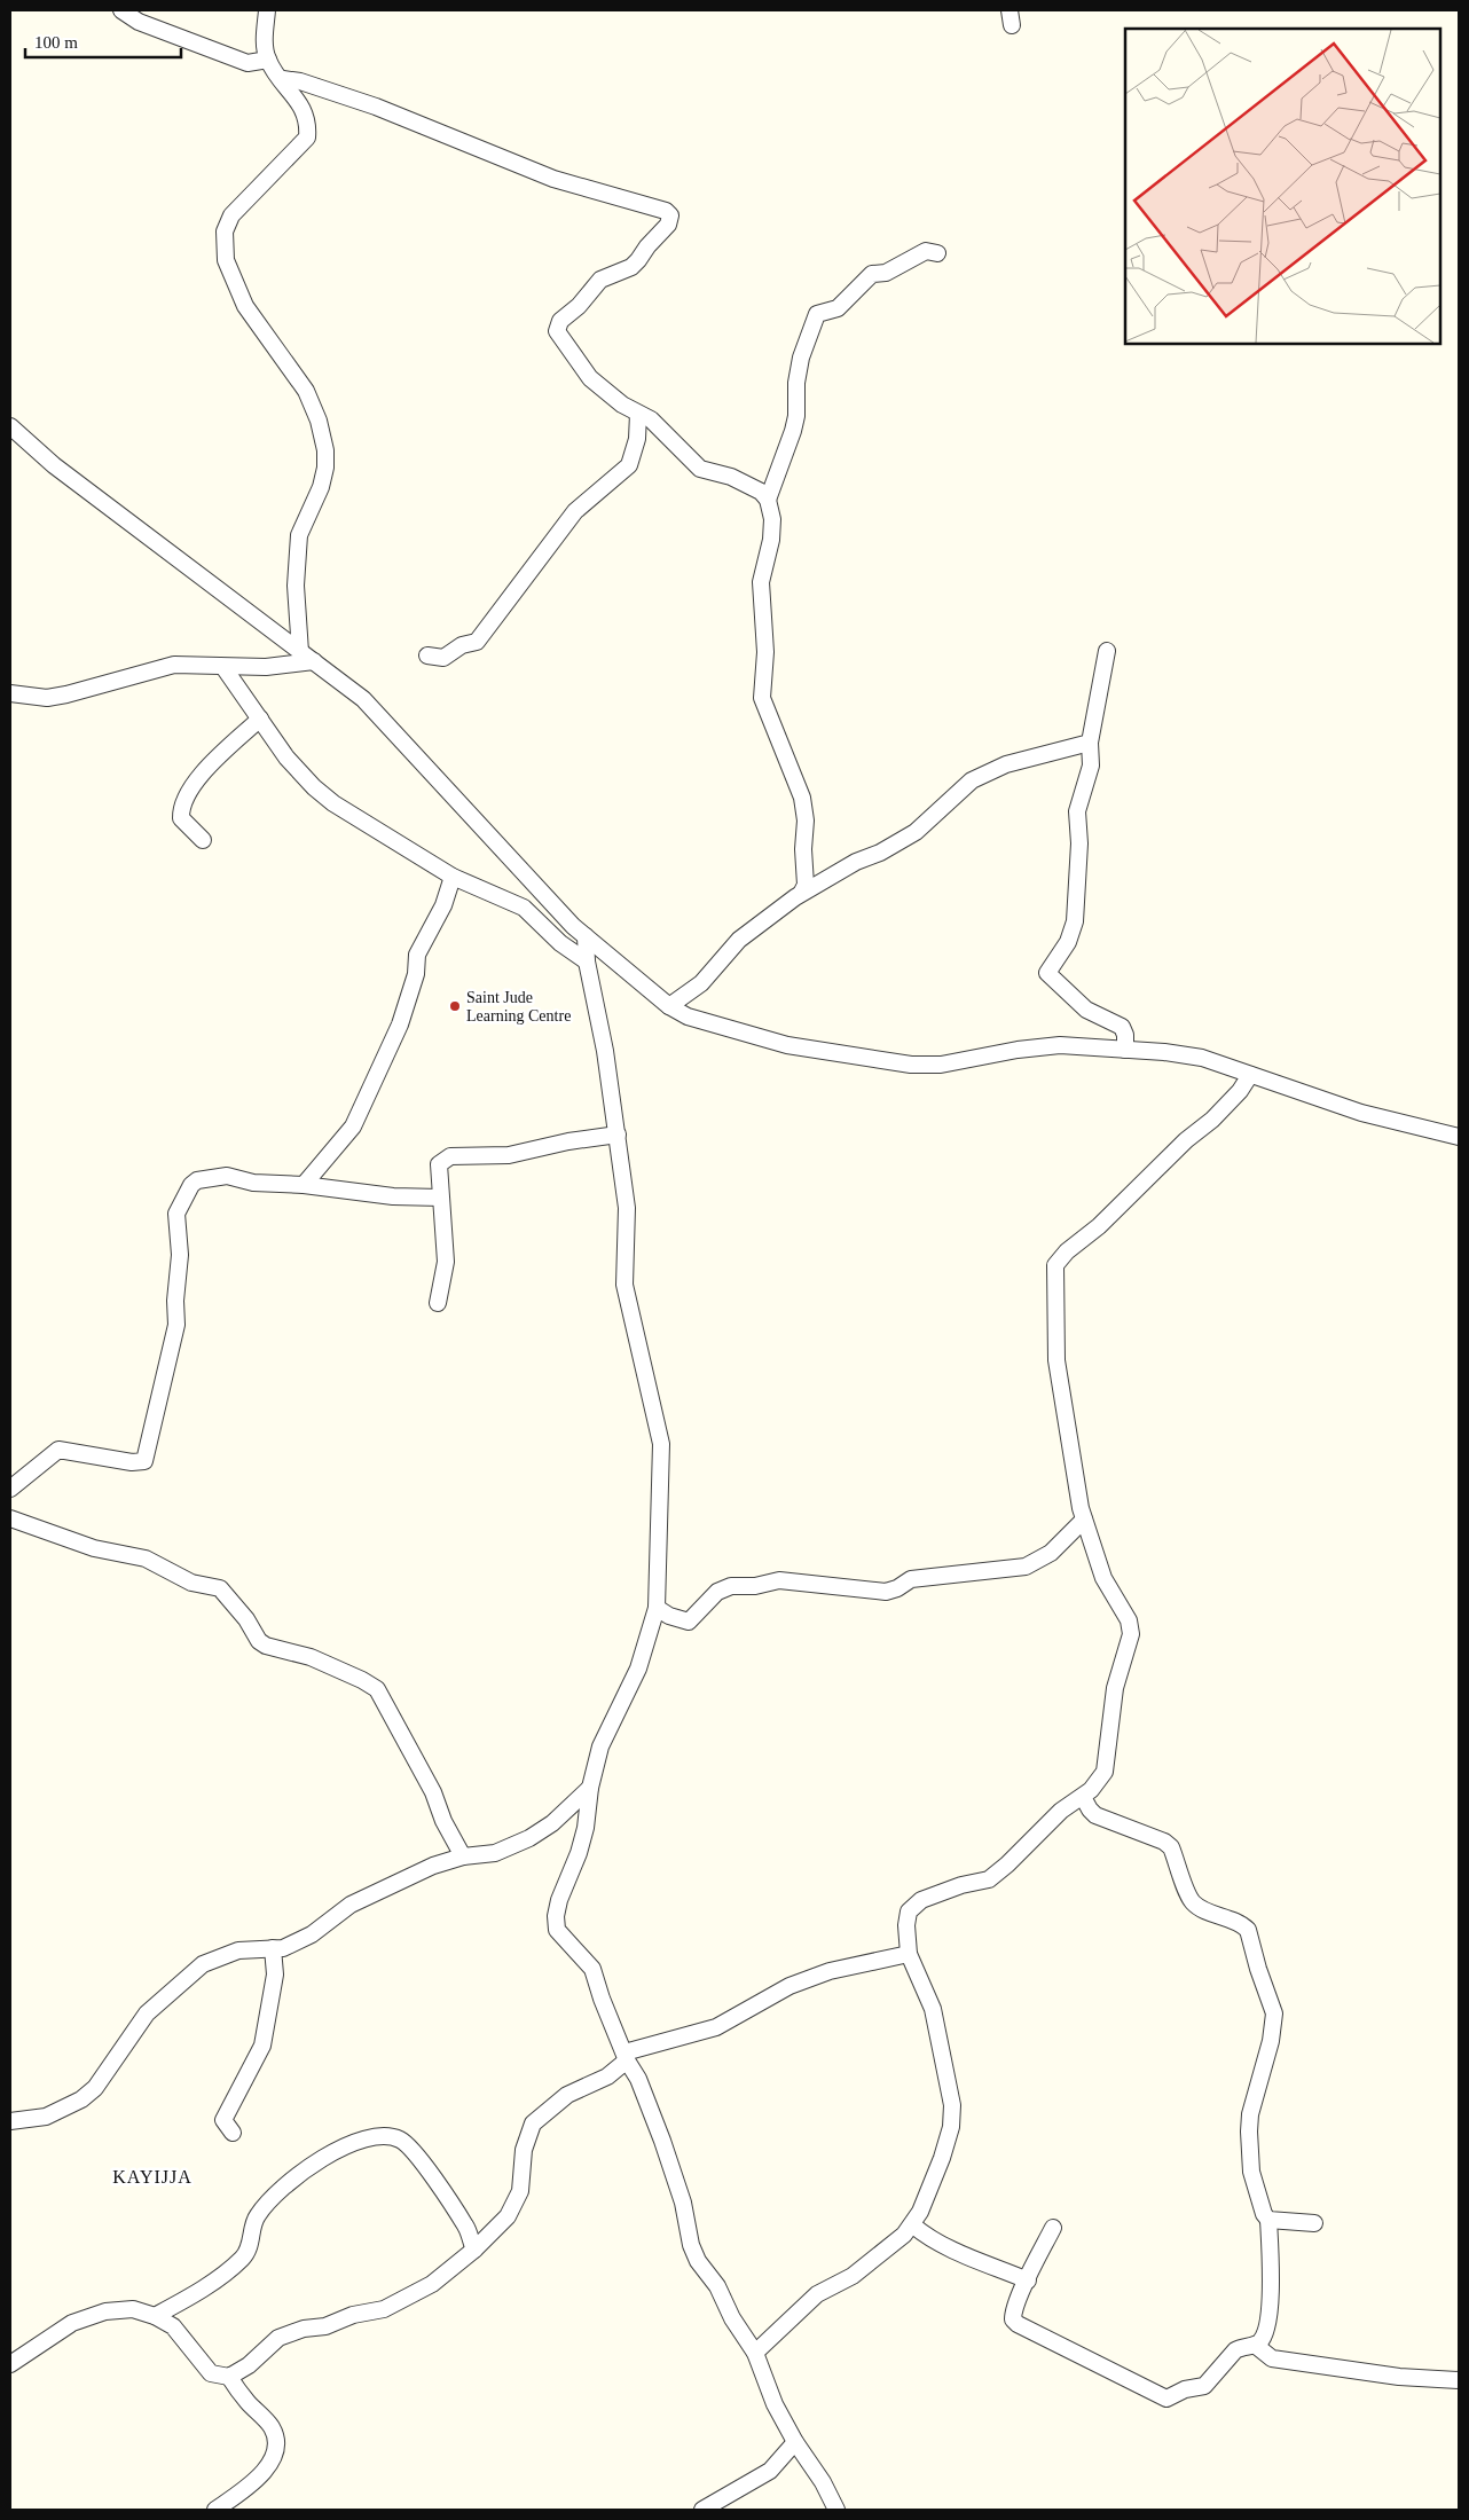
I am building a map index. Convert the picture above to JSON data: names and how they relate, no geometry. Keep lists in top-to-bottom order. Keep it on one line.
{"districts":["KAYIJJA"],"places":["Saint Jude Learning Centre"],"scale_bar":"100 m"}
